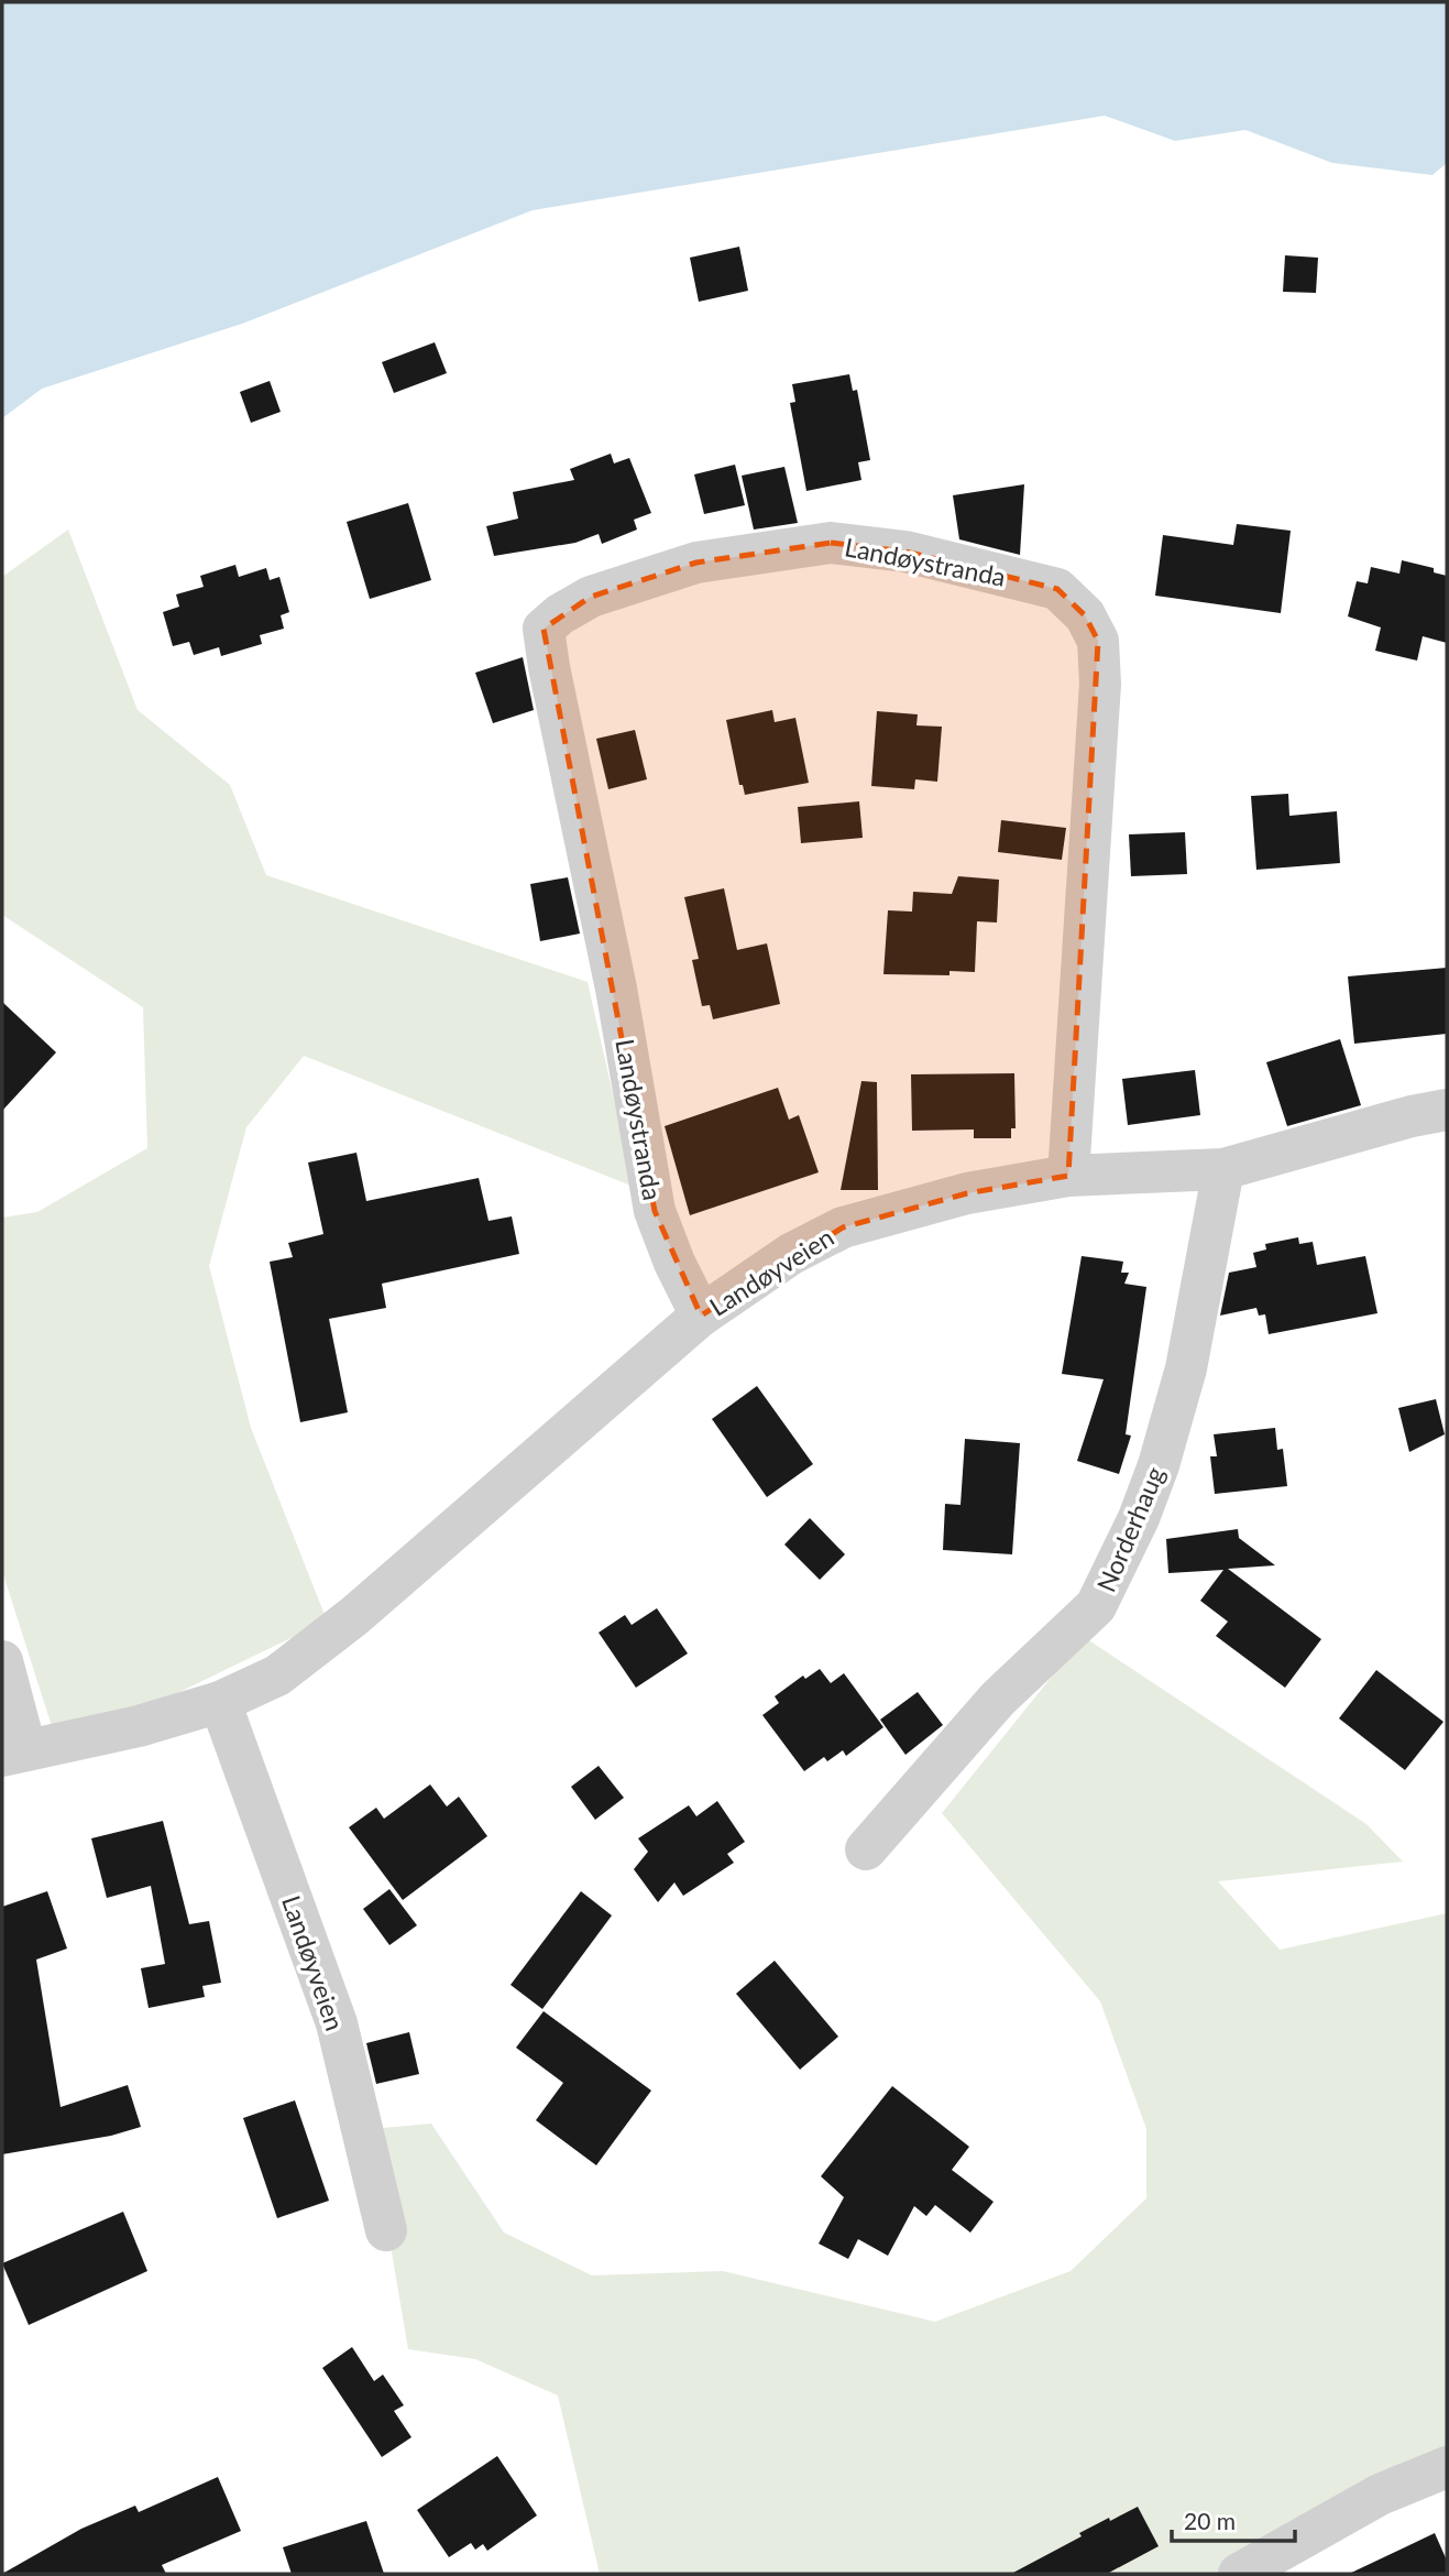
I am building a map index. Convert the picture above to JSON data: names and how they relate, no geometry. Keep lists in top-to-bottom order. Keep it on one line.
{"streets":{"street":["Landøystranda","Landøyveien","Norderhaug"]},"crossings":[["Landøystranda","Landøyveien"],["Landøyveien","Norderhaug"]],"scale_bar":"20 m"}
